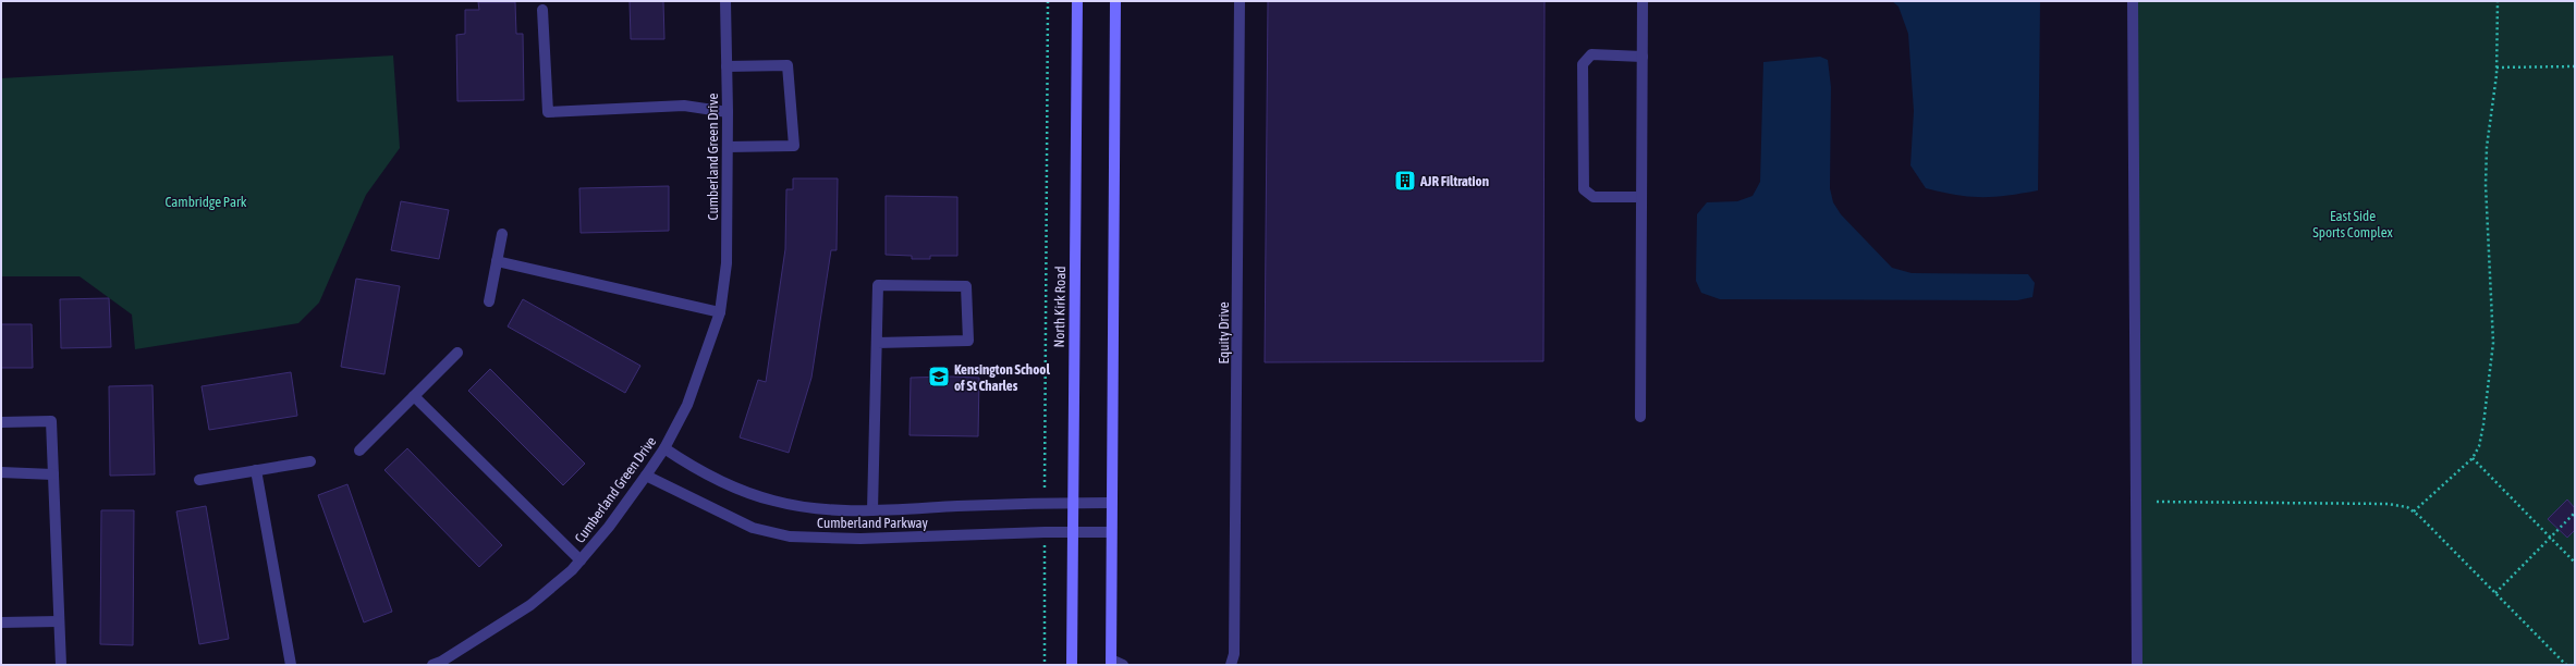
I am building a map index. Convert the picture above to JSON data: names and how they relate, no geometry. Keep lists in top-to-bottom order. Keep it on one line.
{"streets":{"main road":["North Kirk Road"],"street":["Cumberland Green Drive","Equity Drive","Cumberland Parkway"]},"crossings":[["Cumberland Green Drive","Cumberland Parkway"],["North Kirk Road","Cumberland Parkway"]],"parks":["Cambridge Park","East Side Sports Complex"],"places":{"building":["AJR Filtration"],"school or university":["Kensington School of St Charles"]}}
